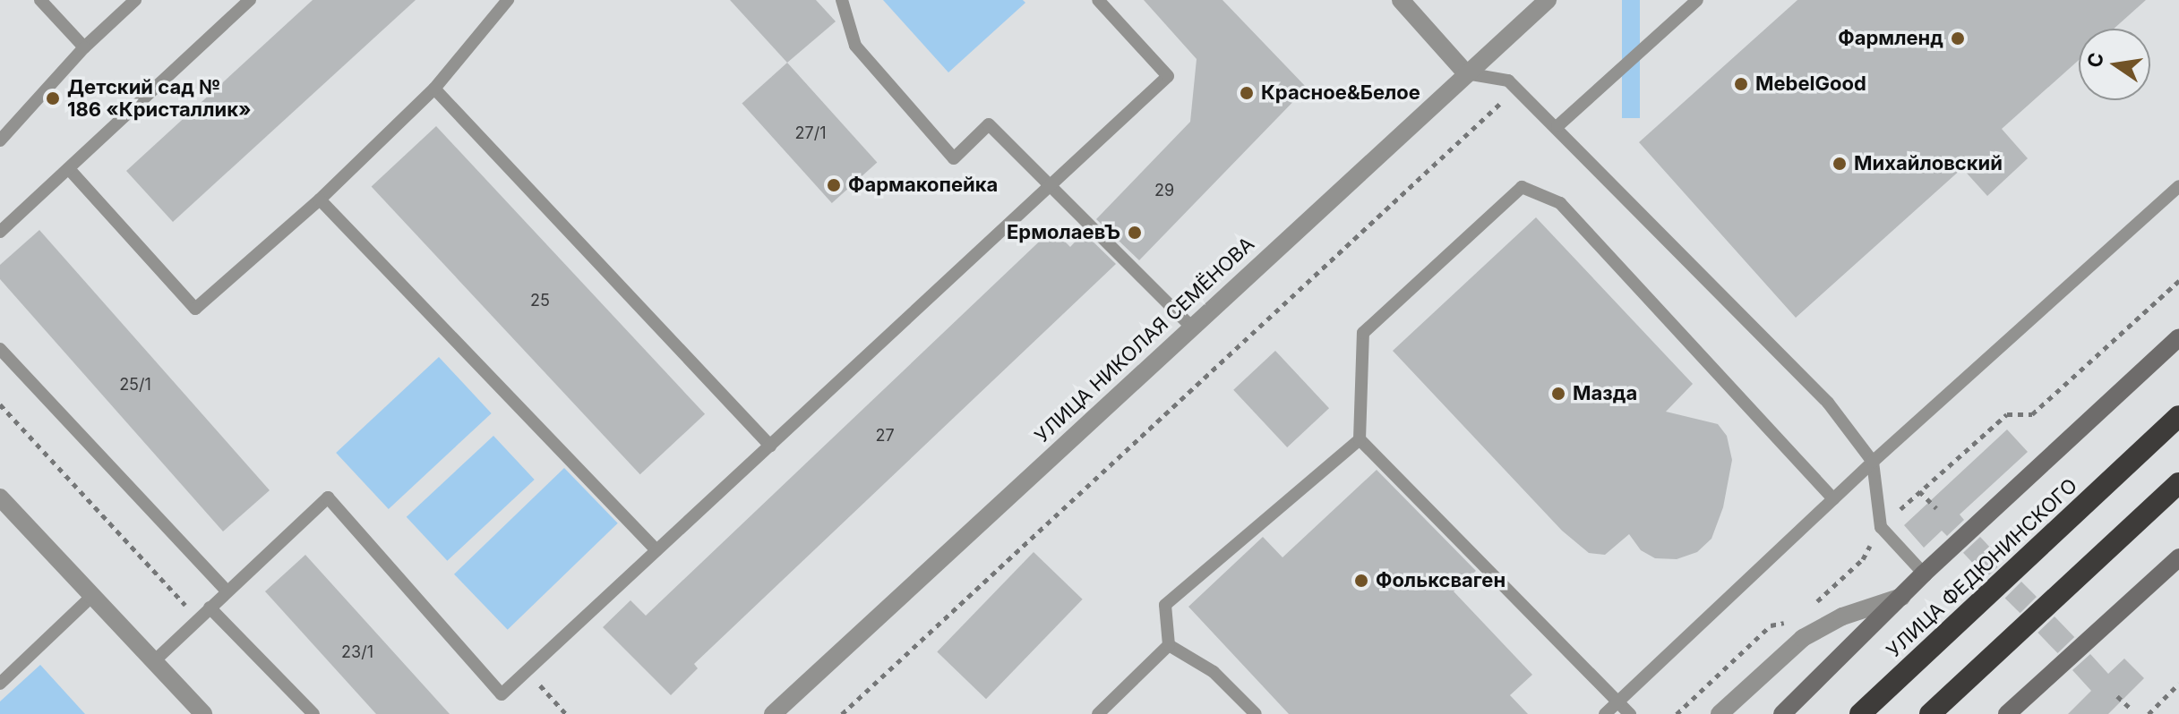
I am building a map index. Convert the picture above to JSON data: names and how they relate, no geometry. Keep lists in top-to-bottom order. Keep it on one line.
{"streets":{"highway":["УЛИЦА ФЕДЮНИНСКОГО"],"street":["УЛИЦА НИКОЛАЯ СЕМЁНОВА"]},"places":["Фармленд","MebelGood","Красное&Белое","Детский сад № 186 «Кристаллик»","Михайловский","Фармакопейка","ЕрмолаевЪ","Мазда","Фольксваген"],"house_numbers":["27/1","29","25","25/1","27","23/1"],"north":"left"}
